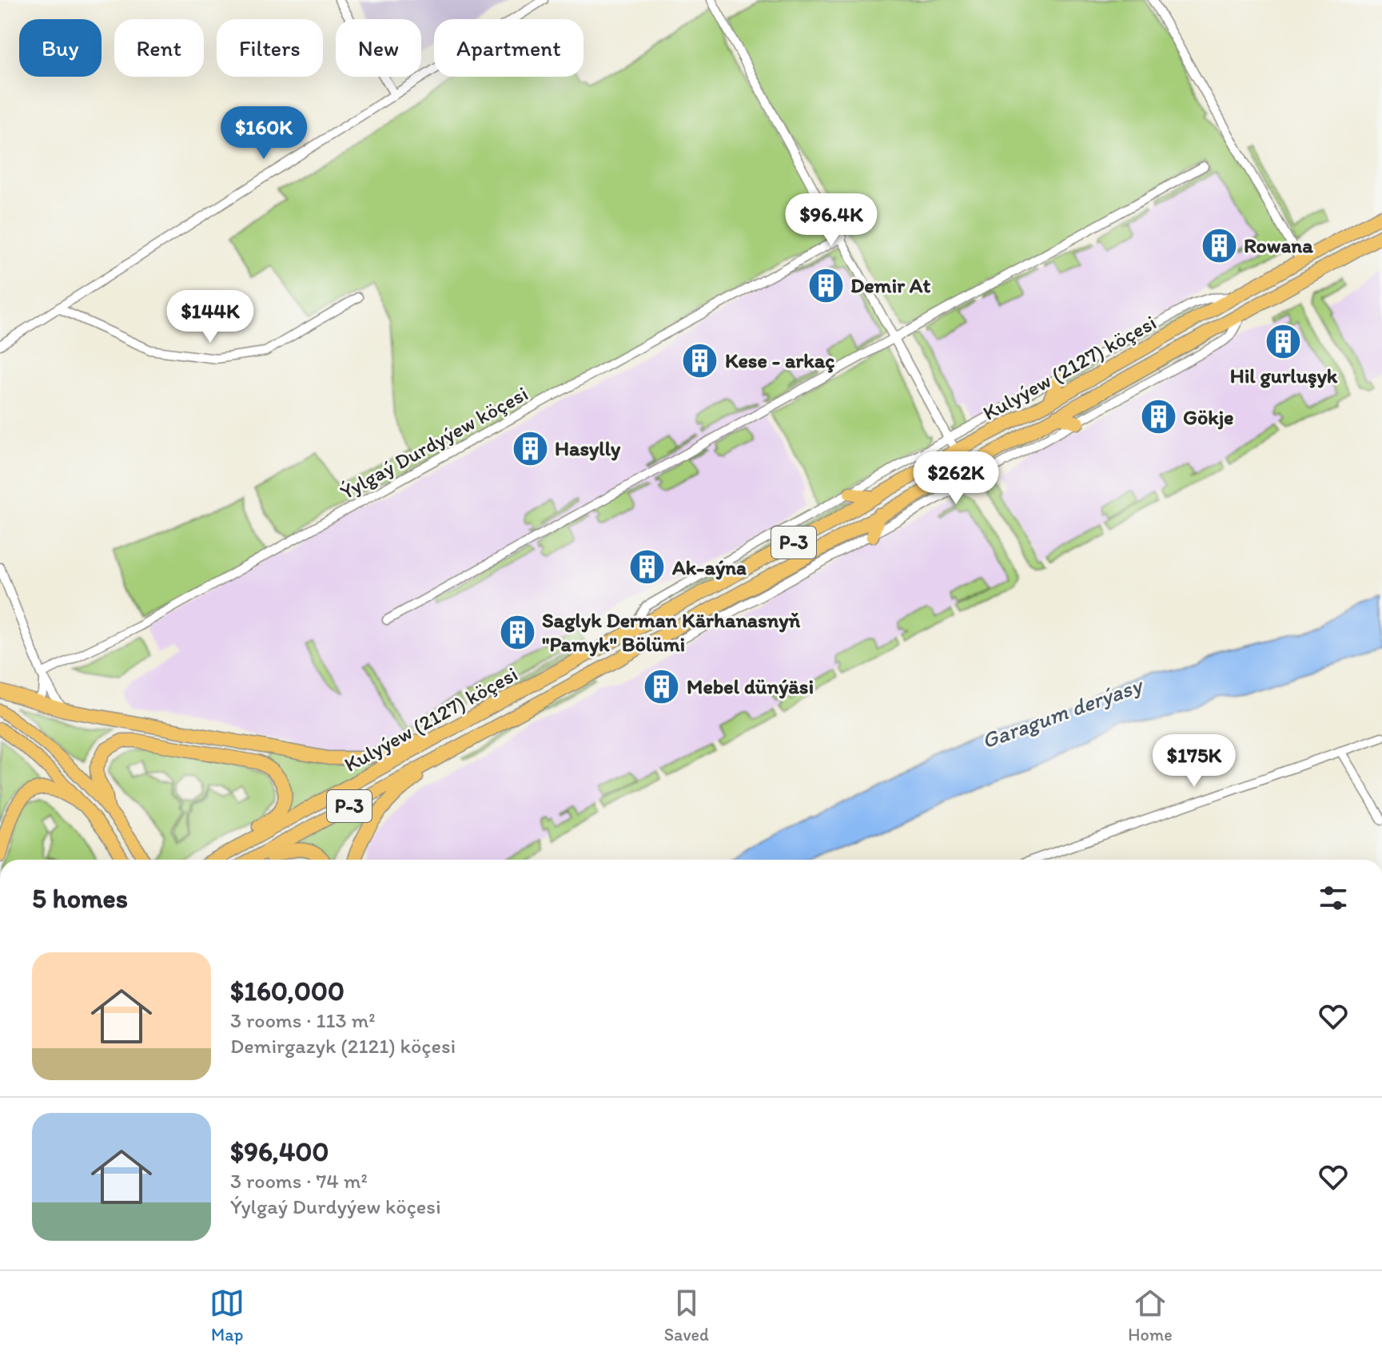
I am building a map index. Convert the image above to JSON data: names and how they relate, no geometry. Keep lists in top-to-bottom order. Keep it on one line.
{"streets":{"highway":["Kulyýew (2127) köçesi","P-3"],"street":["Ýylgaý Durdyýew köçesi"]},"water":["Garagum derýasy"],"places":{"building":["Rowana","Demir At","Hil gurluşyk","Kese - arkaç","Gökje","Hasylly","Ak-aýna","Saglyk Derman Kärhanasnyň \"Pamyk\" Bölümi","Mebel dünýäsi"]},"page":{"chip":["Buy","Rent","Filters","New","Apartment"],"price":["$160K","$96.4K","$144K","$262K","$175K"],"heading":"5 homes","list":[{"name":"$160,000","note":"3 rooms · 113 m² · Demirgazyk (2121) köçesi"},{"name":"$96,400","note":"3 rooms · 74 m² · Ýylgaý Durdyýew köçesi"}],"tabs":["Map","Saved","Home"]}}
